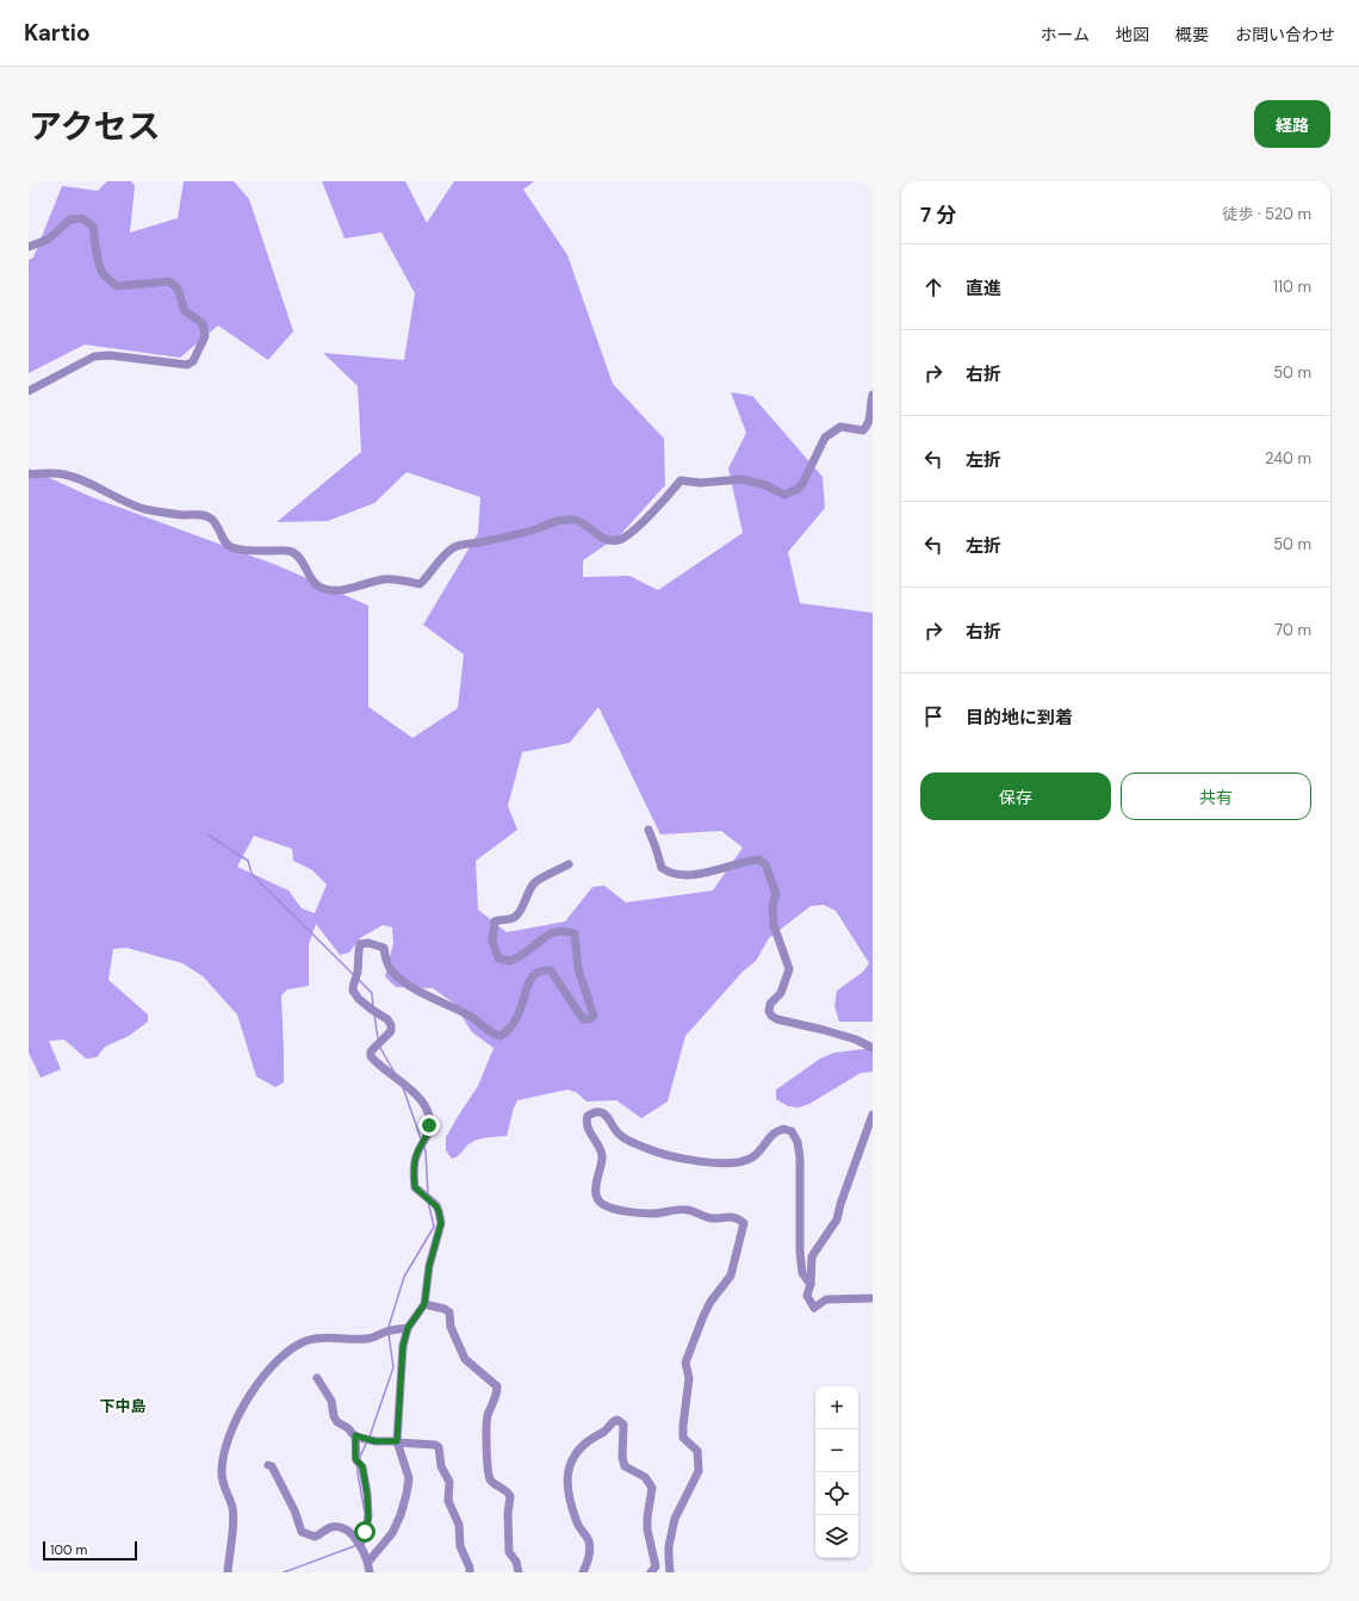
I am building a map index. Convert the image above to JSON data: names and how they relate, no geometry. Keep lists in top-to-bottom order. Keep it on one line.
{"districts":["下中島"],"scale_bar":"100 m","page":{"header":"Kartio","nav":["ホーム","地図","概要","お問い合わせ"],"title":"アクセス","buttons":["経路",["保存","共有"]],"heading":["7 分","徒歩 · 520 m"],"list":[["直進","110 m"],["右折","50 m"],["左折","240 m"],["左折","50 m"],["右折","70 m"],"目的地に到着"],"map_buttons":["+","−"],"scale":"100 m"}}
